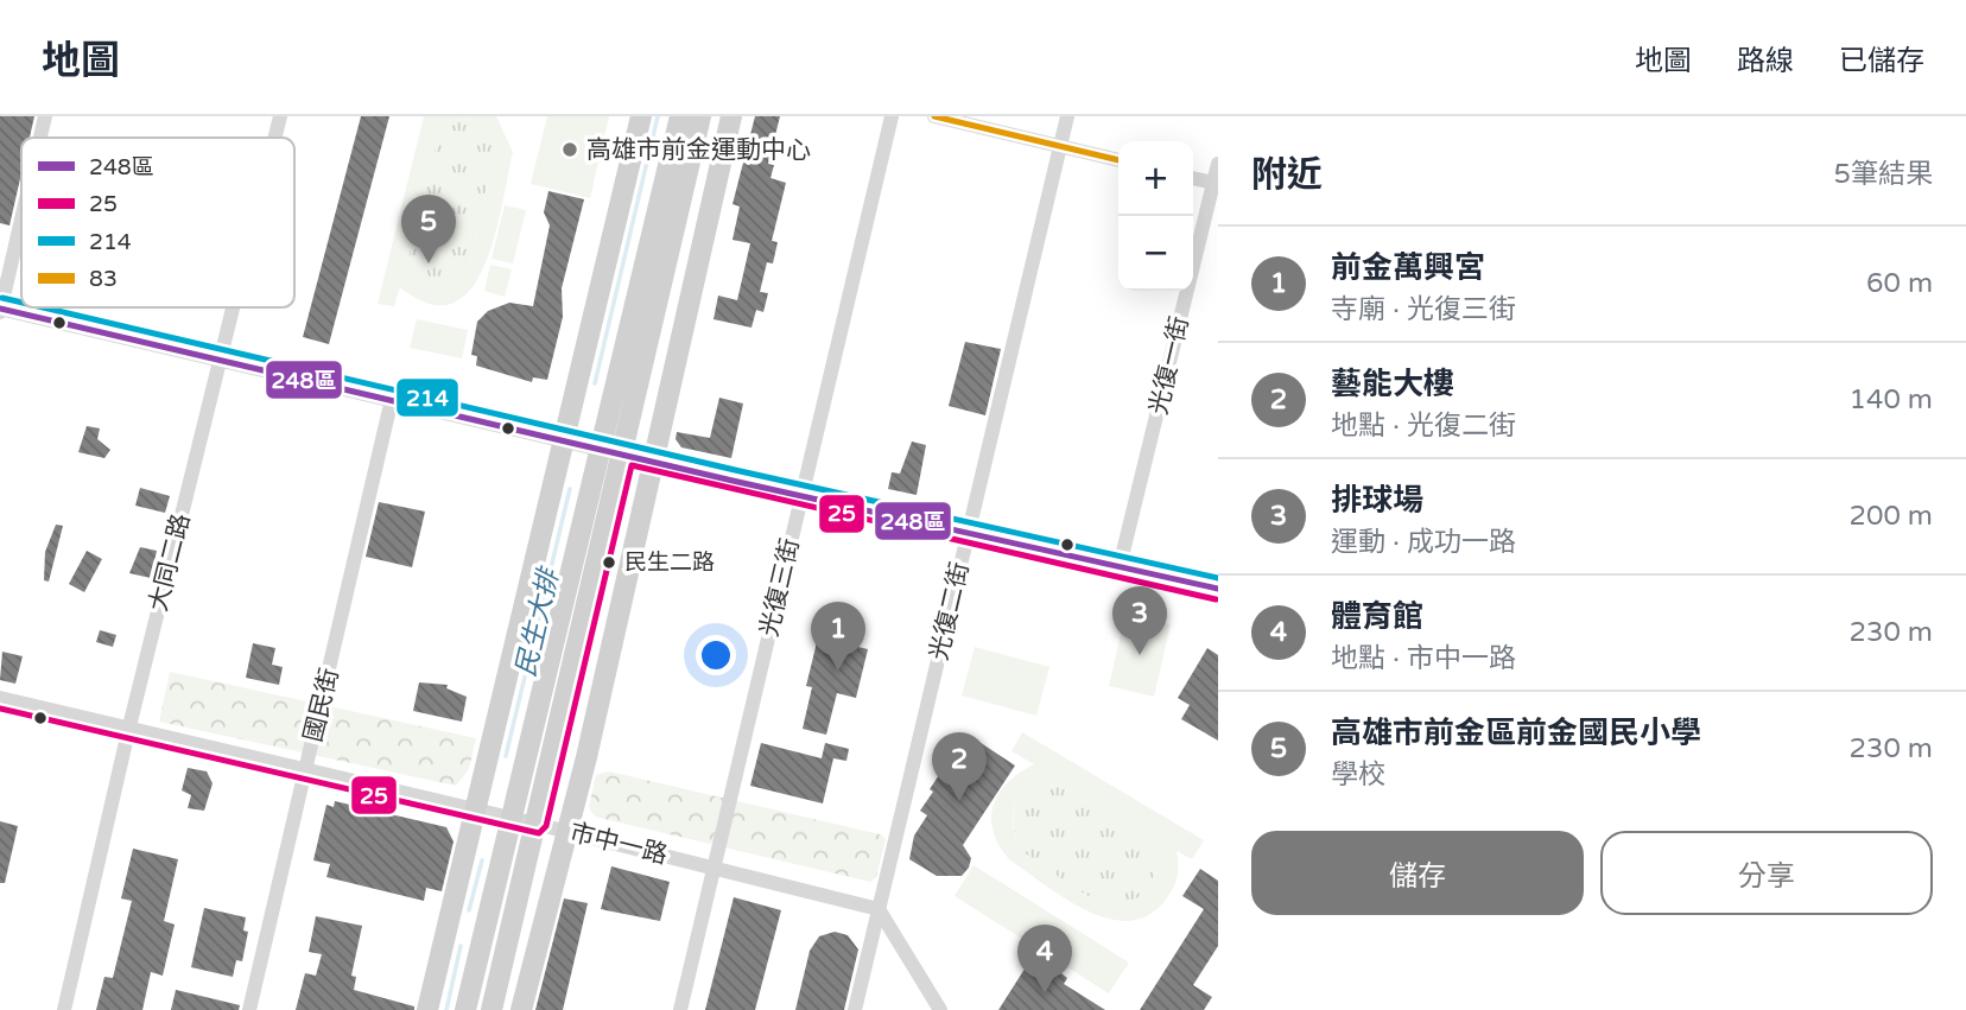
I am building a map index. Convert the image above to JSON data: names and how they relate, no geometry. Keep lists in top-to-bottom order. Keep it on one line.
{"streets":{"street":["光復一街","大同二路","光復三街","光復二街","國民街","市中一路"]},"crossings":[["大同二路","市中一路"],["光復三街","市中一路"],["光復二街","市中一路"],["國民街","市中一路"]],"water":["民生大排"],"places":["高雄市前金運動中心","民生二路"],"lines":["transit line 83","transit line 214","transit line 248區","transit line 25"],"legend":["248區","25","214","83"],"page":{"header":"地圖","nav":["地圖","路線","已儲存"],"heading":["附近","5筆結果"],"map_buttons":["+","−"],"pins":["5","3","1","2","4"],"list":[{"mark":"1","name":"前金萬興宮","note":"寺廟 · 光復三街","value":"60 m"},{"mark":"2","name":"藝能大樓","note":"地點 · 光復二街","value":"140 m"},{"mark":"3","name":"排球場","note":"運動 · 成功一路","value":"200 m"},{"mark":"4","name":"體育館","note":"地點 · 市中一路","value":"230 m"},{"mark":"5","name":"高雄市前金區前金國民小學","note":"學校","value":"230 m"}],"buttons":["儲存","分享"]}}
